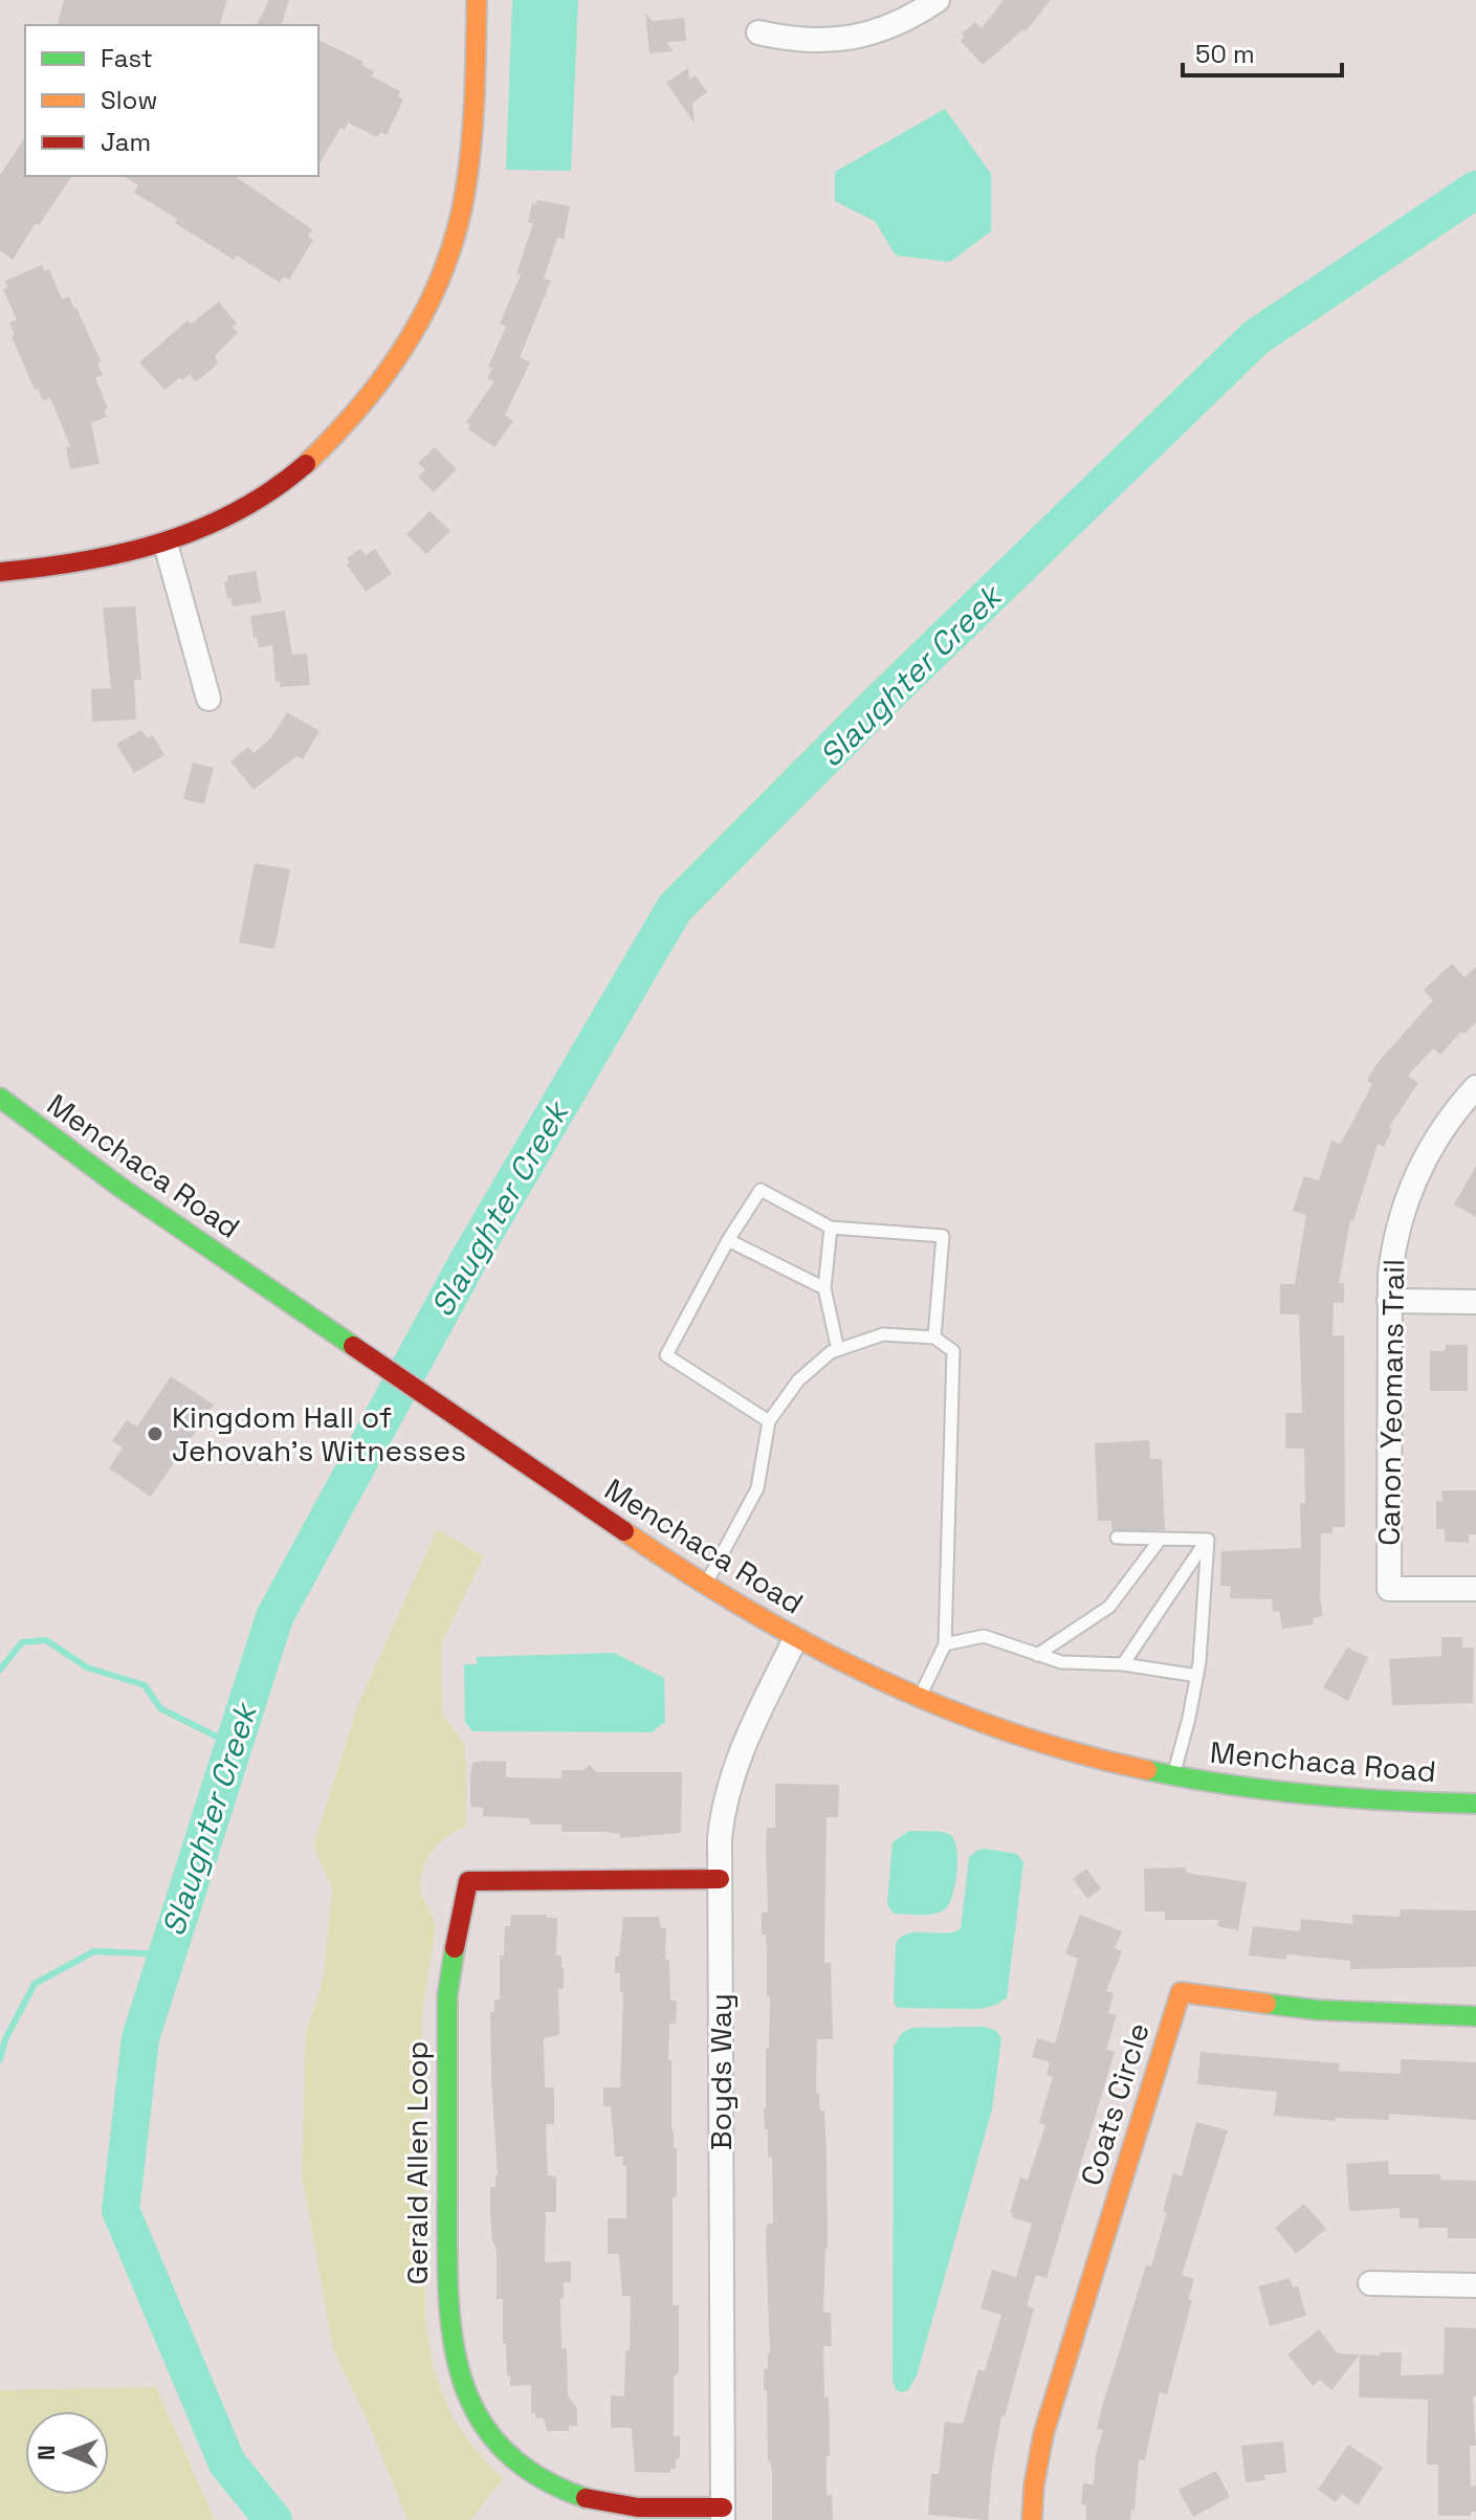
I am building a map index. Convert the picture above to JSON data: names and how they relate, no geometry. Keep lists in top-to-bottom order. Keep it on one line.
{"streets":{"street":["Menchaca Road","Canon Yeomans Trail","Boyds Way","Coats Circle","Gerald Allen Loop"]},"crossings":[["Menchaca Road","Boyds Way"],["Boyds Way","Gerald Allen Loop"]],"water":["Slaughter Creek"],"places":["Kingdom Hall of Jehovah's Witnesses"],"legend":["Fast","Slow","Jam"],"scale_bar":"50 m","north":"left"}
